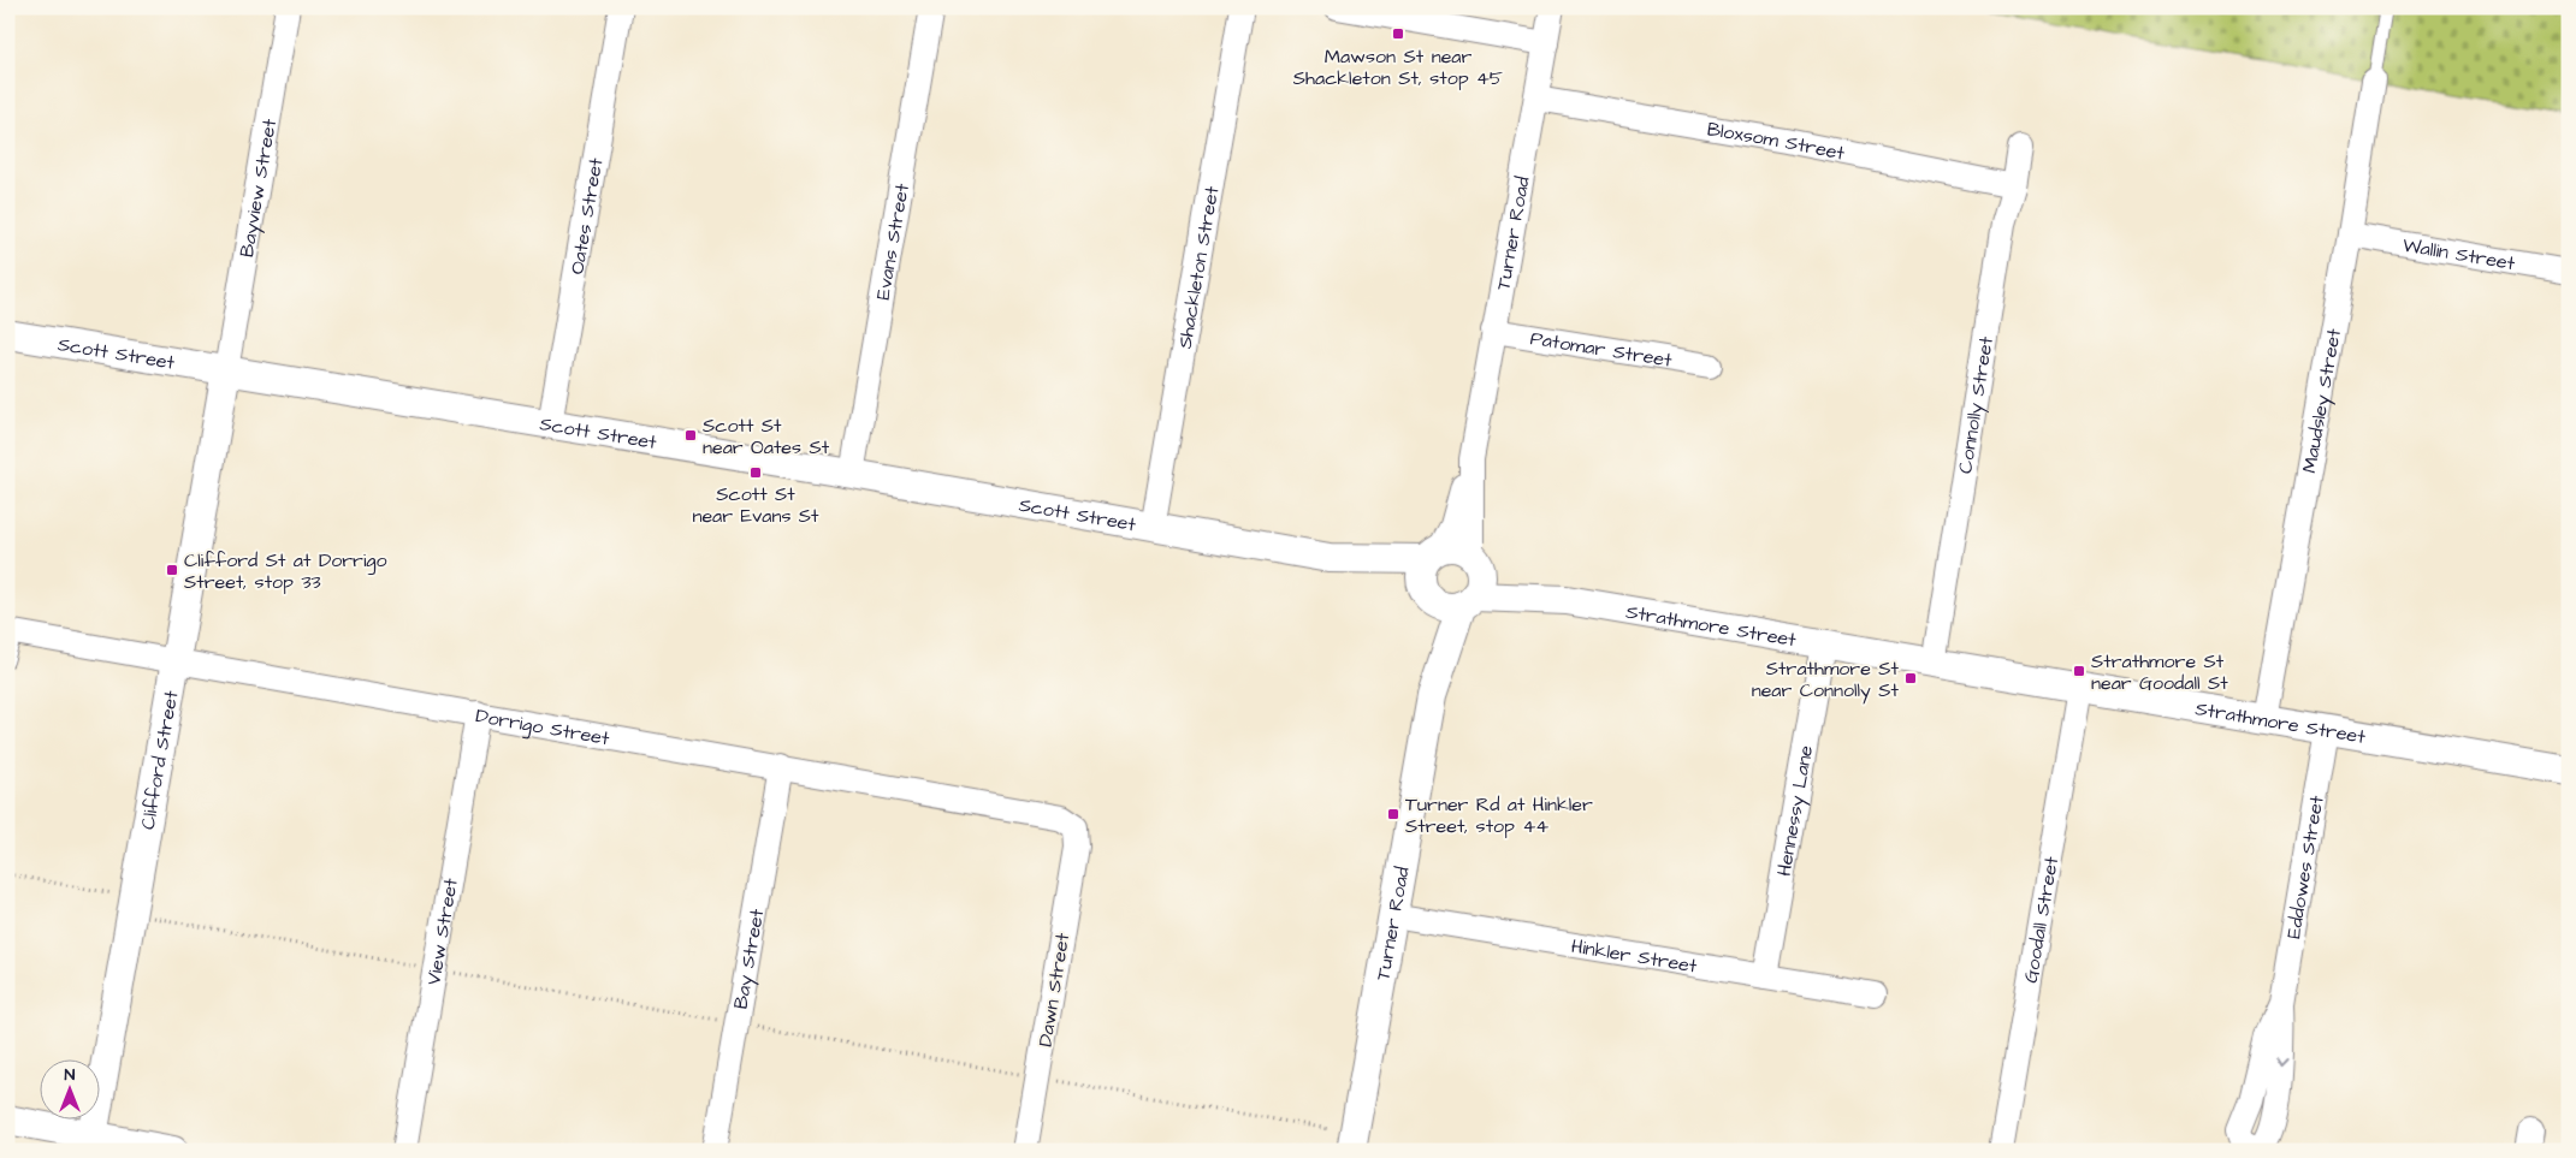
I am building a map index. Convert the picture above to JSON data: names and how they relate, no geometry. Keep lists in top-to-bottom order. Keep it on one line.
{"streets":{"street":["Bloxsom Street","Bayview Street","Oates Street","Turner Road","Evans Street","Wallin Street","Shackleton Street","Patomar Street","Scott Street","Maudsley Street","Connolly Street","Strathmore Street","Dorrigo Street","Clifford Street","Hennessy Lane","Eddowes Street","Goodall Street","View Street","Hinkler Street","Bay Street","Dawn Street"]},"crossings":[["Bloxsom Street","Turner Road"],["Bloxsom Street","Connolly Street"],["Bayview Street","Scott Street"],["Bayview Street","Clifford Street"],["Oates Street","Scott Street"],["Turner Road","Patomar Street"],["Turner Road","Scott Street"],["Turner Road","Strathmore Street"],["Turner Road","Hinkler Street"],["Evans Street","Scott Street"],["Wallin Street","Maudsley Street"],["Shackleton Street","Scott Street"],["Scott Street","Strathmore Street"],["Scott Street","Clifford Street"],["Maudsley Street","Strathmore Street"],["Connolly Street","Strathmore Street"],["Strathmore Street","Hennessy Lane"],["Strathmore Street","Eddowes Street"],["Strathmore Street","Goodall Street"],["Dorrigo Street","Clifford Street"],["Dorrigo Street","View Street"],["Dorrigo Street","Bay Street"],["Dorrigo Street","Dawn Street"],["Hennessy Lane","Hinkler Street"]],"places":{"transit":["Mawson St near Shackleton St, stop 45","Scott St near Oates St","Scott St near Evans St","Clifford St at Dorrigo Street, stop 33","Strathmore St near Goodall St","Strathmore St near Connolly St","Turner Rd at Hinkler Street, stop 44"]},"north":"top"}
